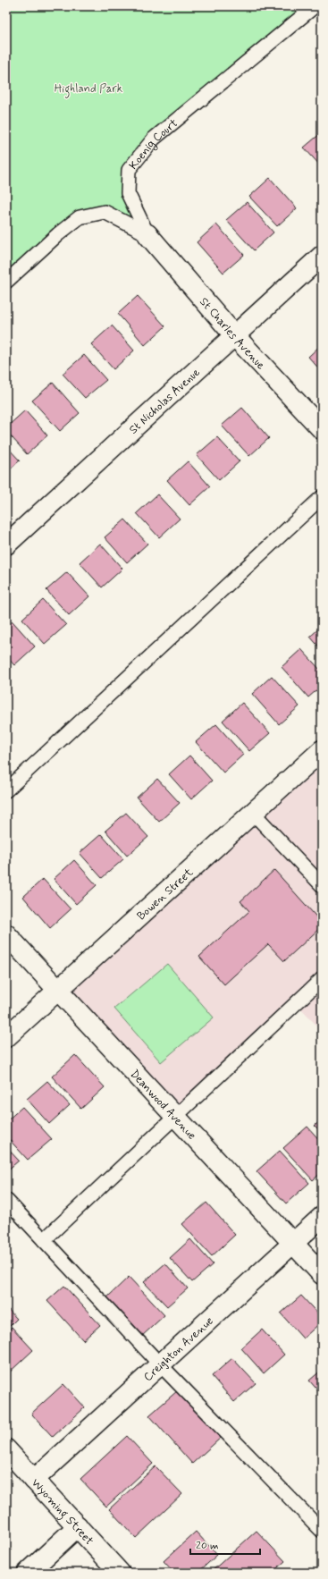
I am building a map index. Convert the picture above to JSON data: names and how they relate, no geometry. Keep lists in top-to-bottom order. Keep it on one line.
{"streets":{"street":["St Charles Avenue","St Nicholas Avenue","Bowen Street","Deanwood Avenue","Creighton Avenue","Wyoming Street"],"lane":["Koenig Court"]},"crossings":[["Koenig Court","St Charles Avenue"],["St Charles Avenue","St Nicholas Avenue"],["Bowen Street","Deanwood Avenue"],["Deanwood Avenue","Creighton Avenue"],["Creighton Avenue","Wyoming Street"]],"parks":["Highland Park"],"scale_bar":"20 m"}
